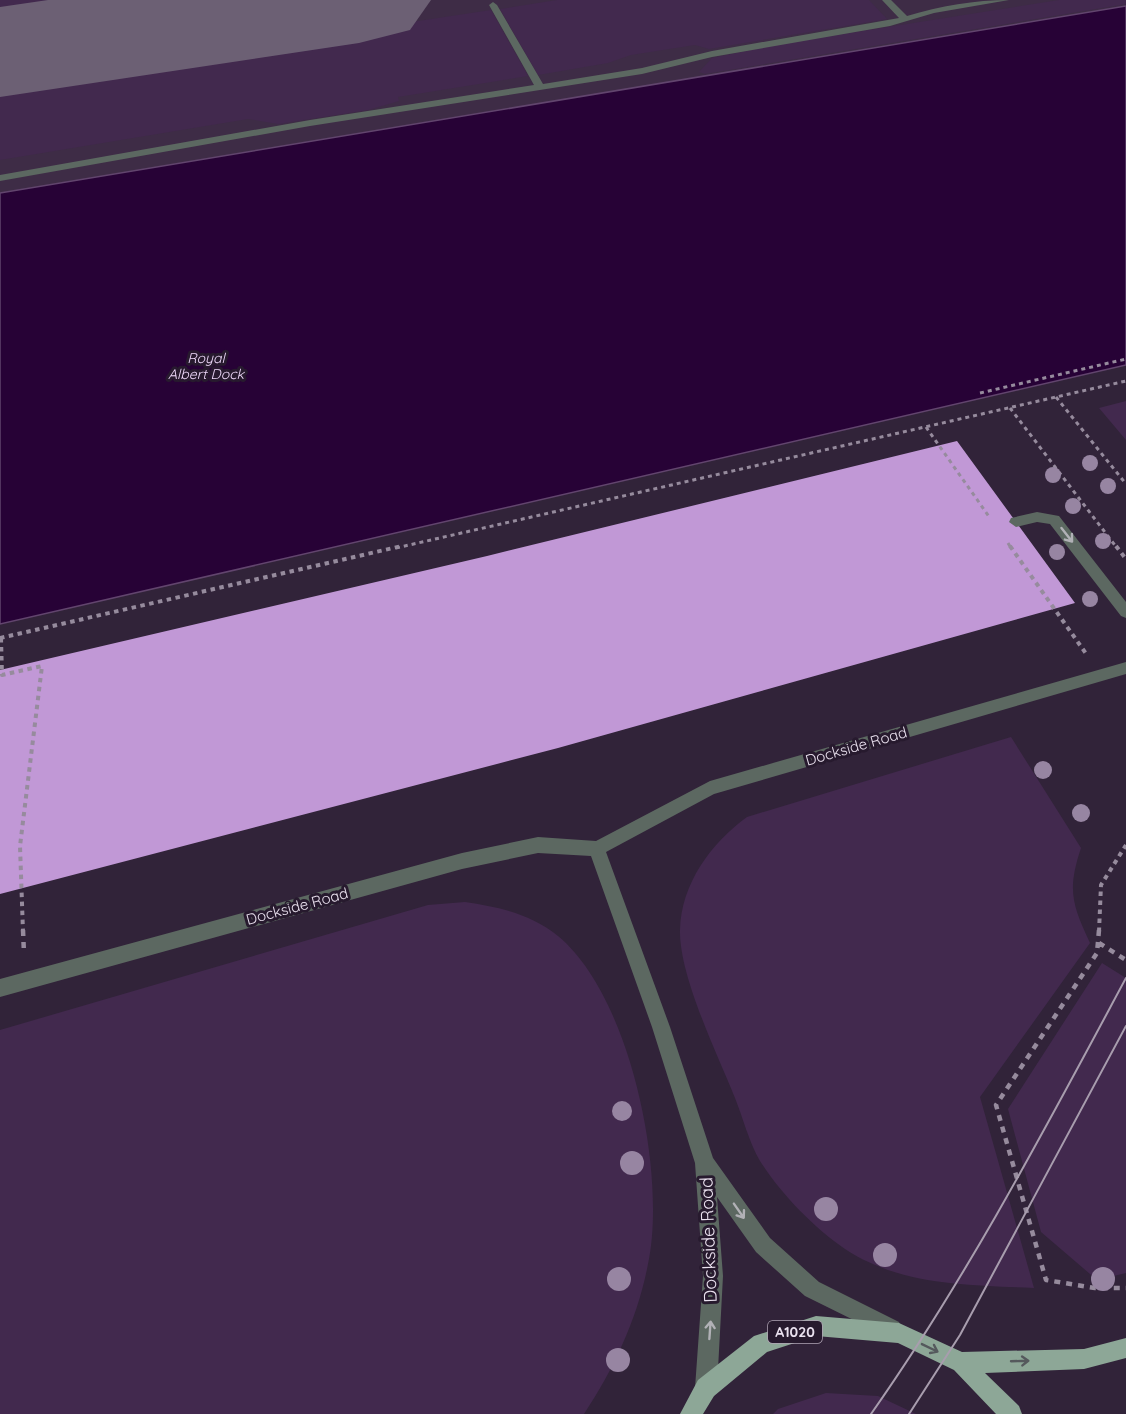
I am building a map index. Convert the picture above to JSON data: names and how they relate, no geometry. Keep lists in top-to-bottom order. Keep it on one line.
{"streets":{"main road":["A1020"],"street":["Dockside Road"]},"crossings":[["Dockside Road","A1020"]],"water":["Royal Albert Dock"]}
